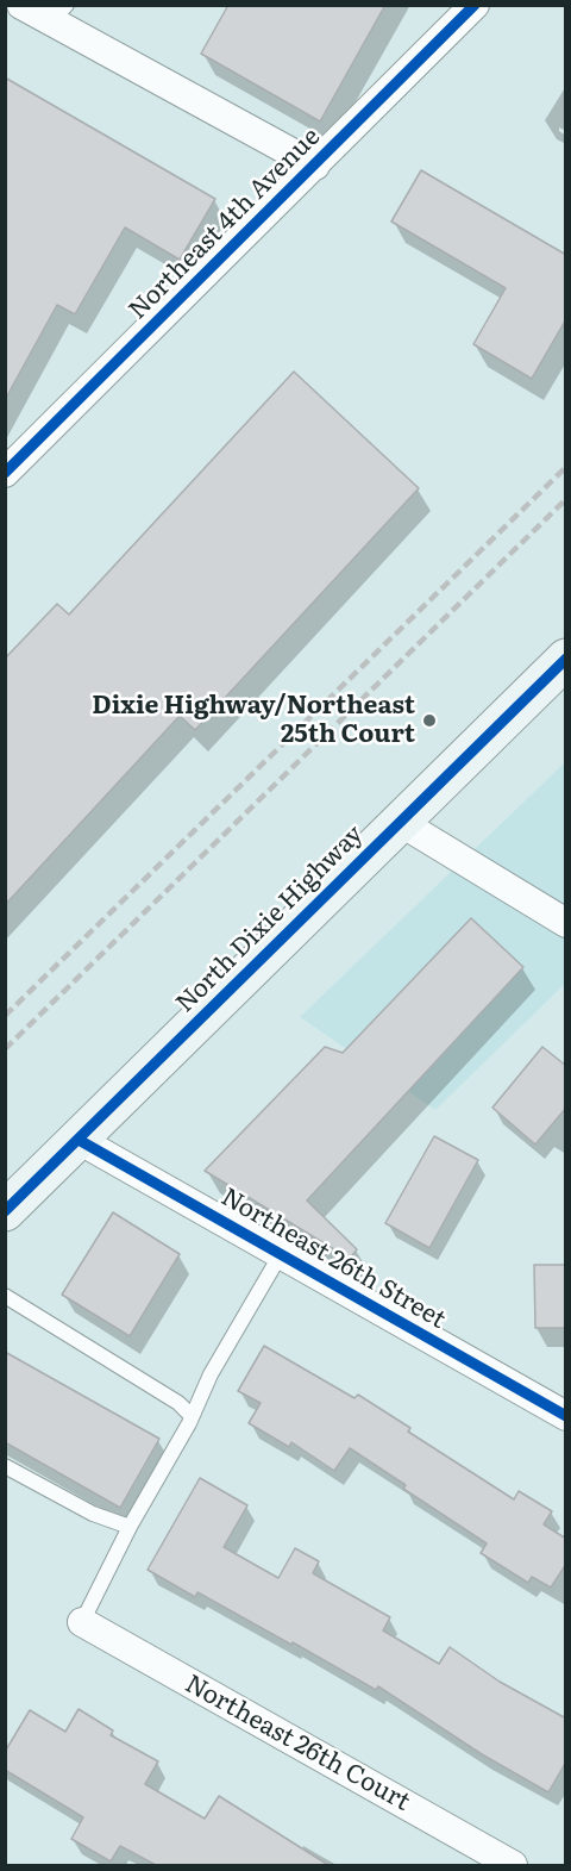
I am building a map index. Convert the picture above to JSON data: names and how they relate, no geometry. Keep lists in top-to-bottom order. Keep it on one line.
{"streets":{"main road":["North Dixie Highway"],"street":["Northeast 4th Avenue","Northeast 26th Street","Northeast 26th Court"]},"crossings":[["North Dixie Highway","Northeast 26th Street"]],"places":["Dixie Highway/Northeast 25th Court"]}
